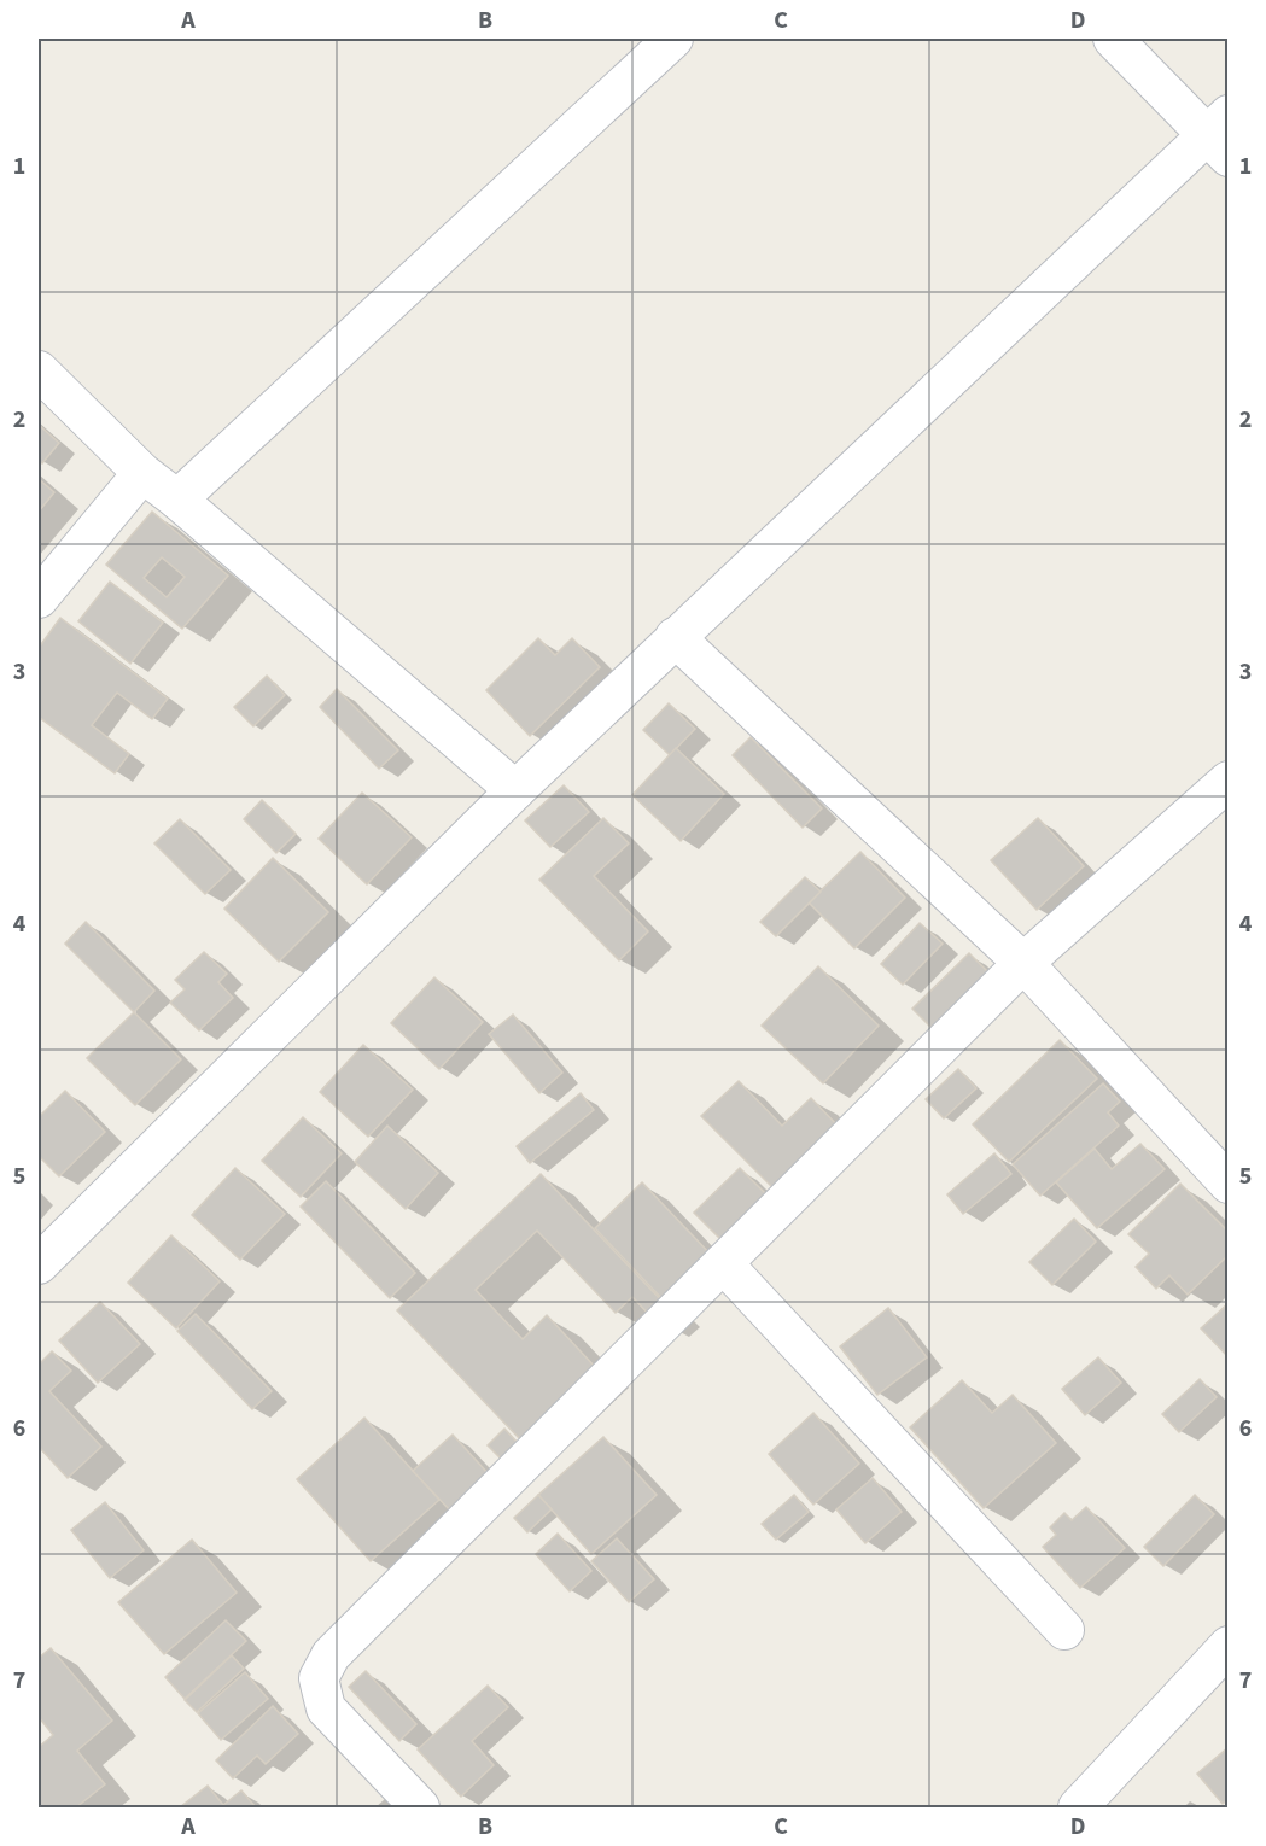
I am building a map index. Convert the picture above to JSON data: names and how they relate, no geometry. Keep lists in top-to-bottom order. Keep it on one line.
{"grid":{"columns":["A","B","C","D"],"rows":["1","2","3","4","5","6","7"]}}
